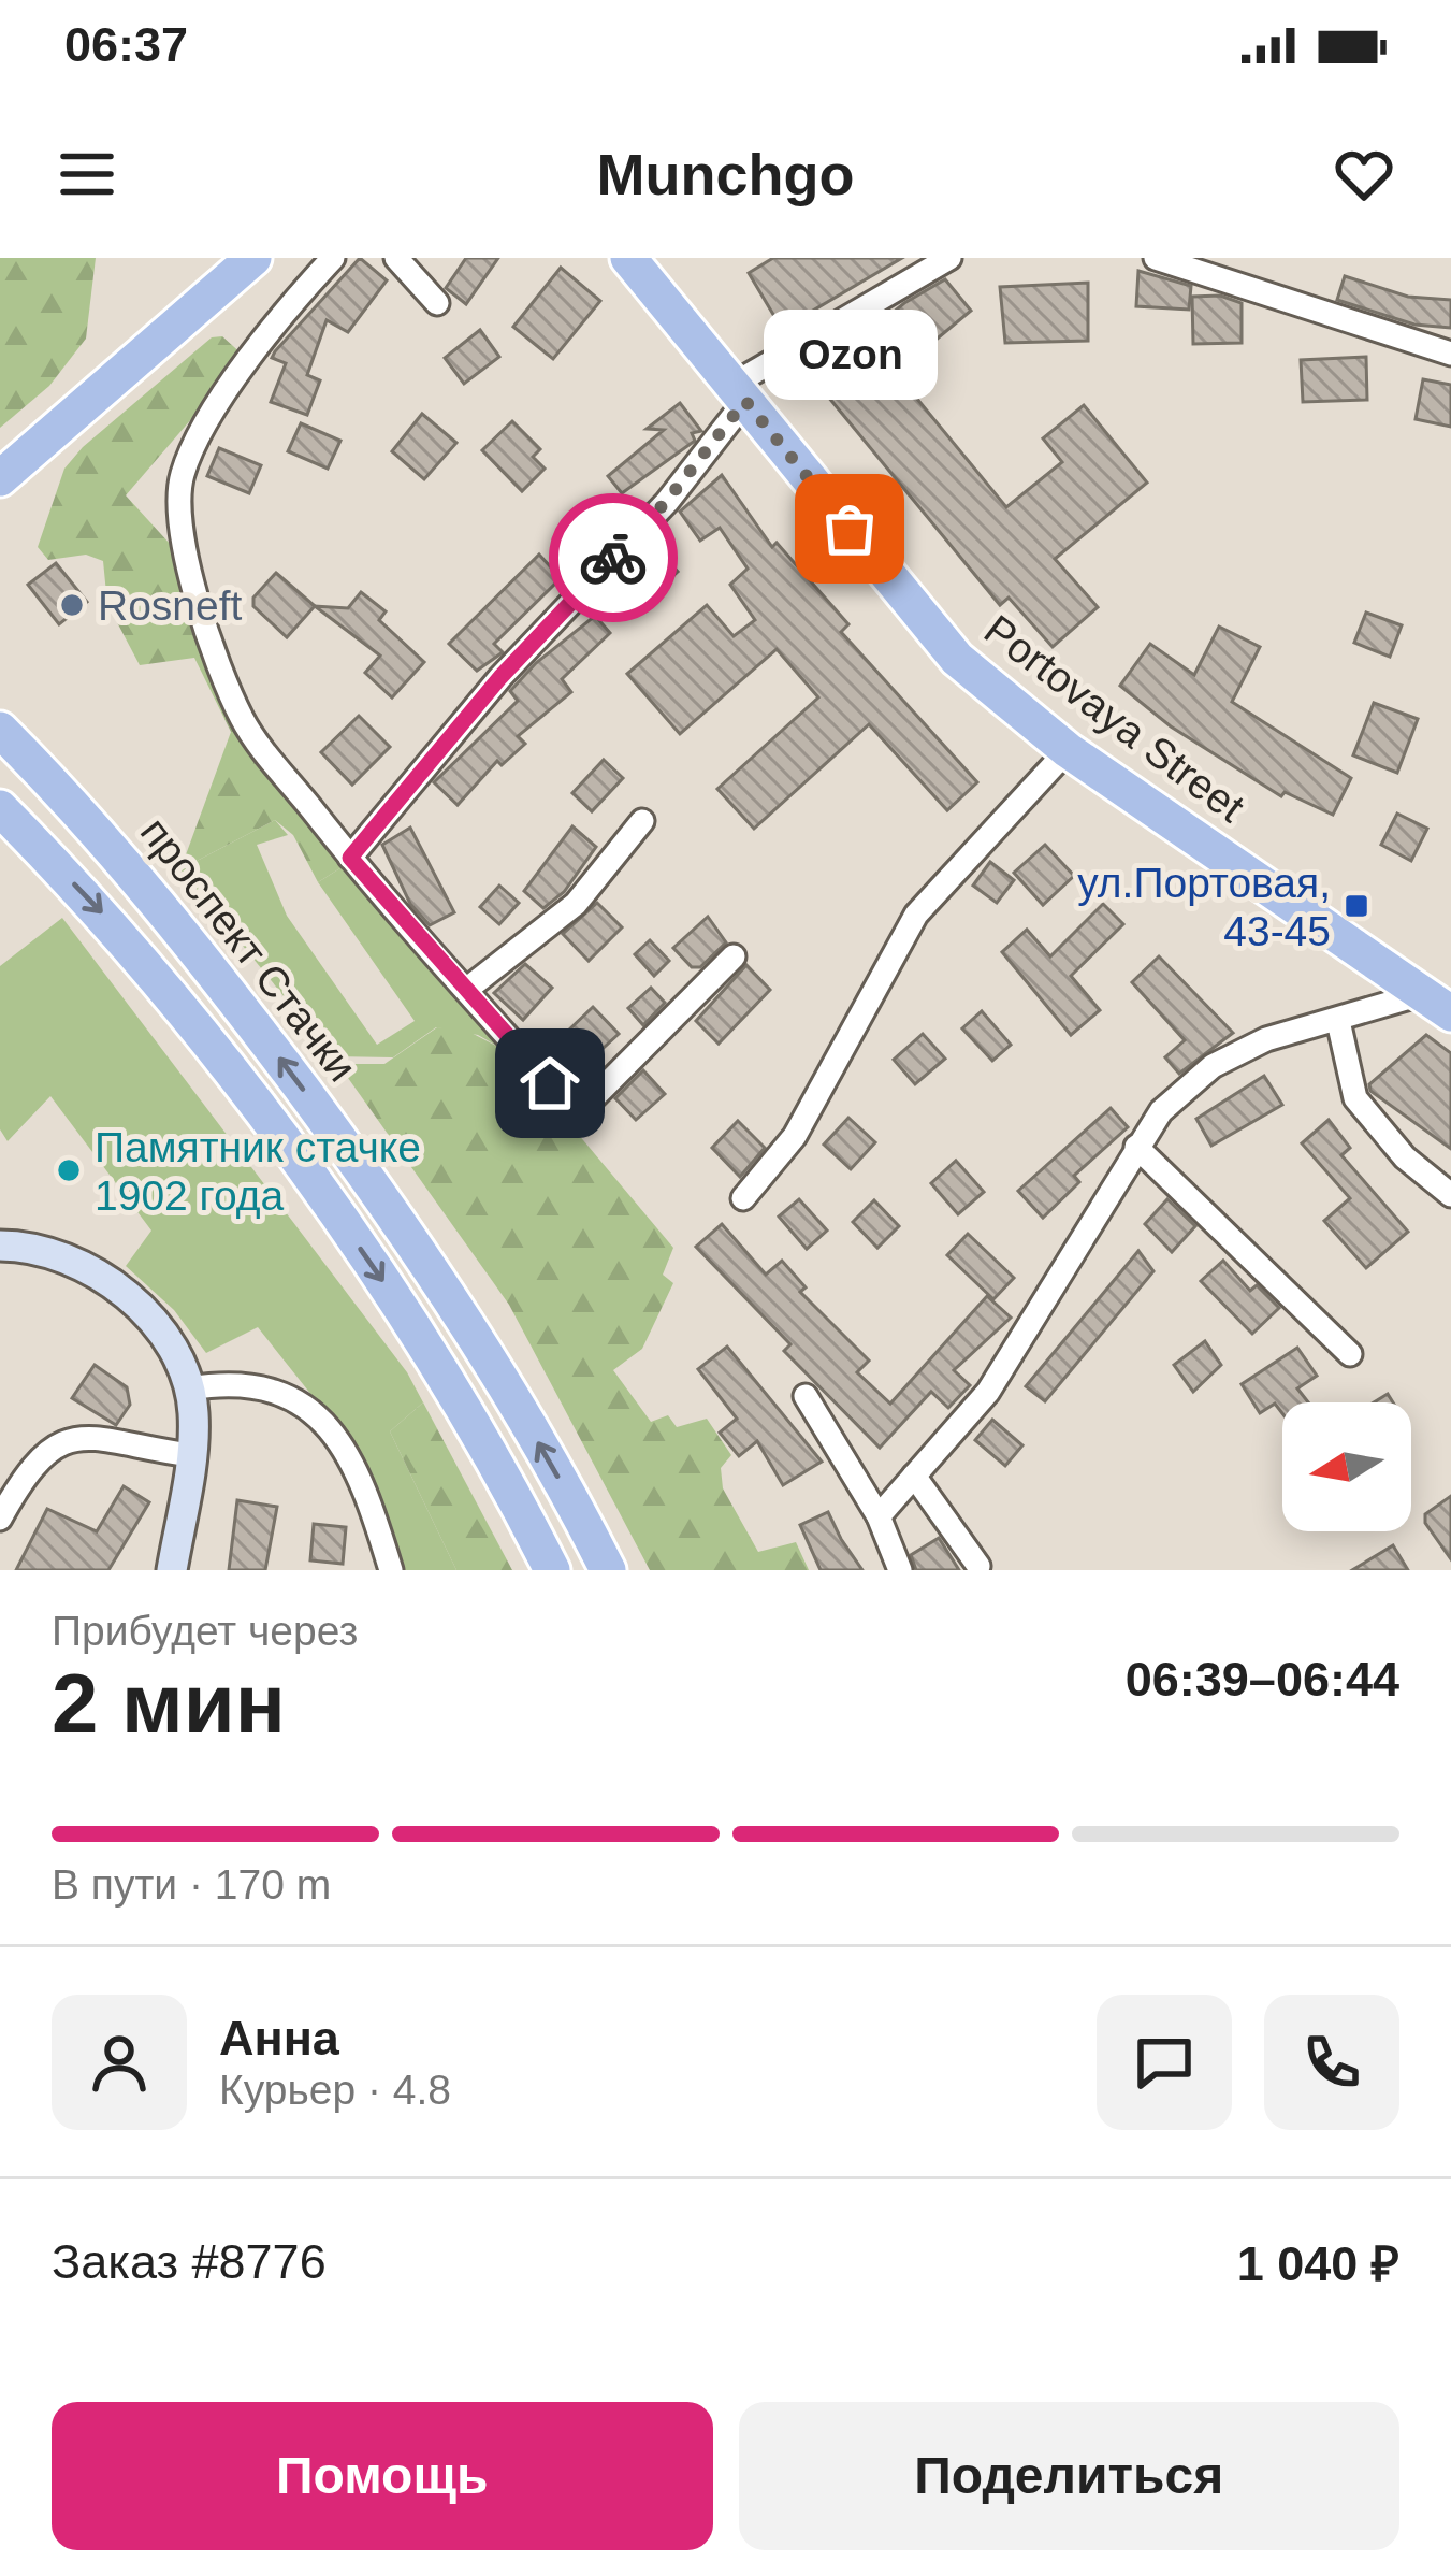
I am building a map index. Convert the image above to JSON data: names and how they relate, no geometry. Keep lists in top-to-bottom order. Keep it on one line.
{"streets":{"main road":["Portovaya Street","проспект Стачки"]},"places":{"other":["Ozon","Rosneft","Памятник стачке 1902 года"],"transit":["ул.Портовая, 43-45"]},"north":"left","page":{"status":"06:37","header":"Munchgo","bubble":"Ozon","heading":["2 мин","Прибудет через","06:39–06:44"],"panel":["Анна","Курьер · 4.8","Заказ #8776","1 040 ₽"],"bar":"В пути · 170 m","buttons":["Помощь","Поделиться"]}}
